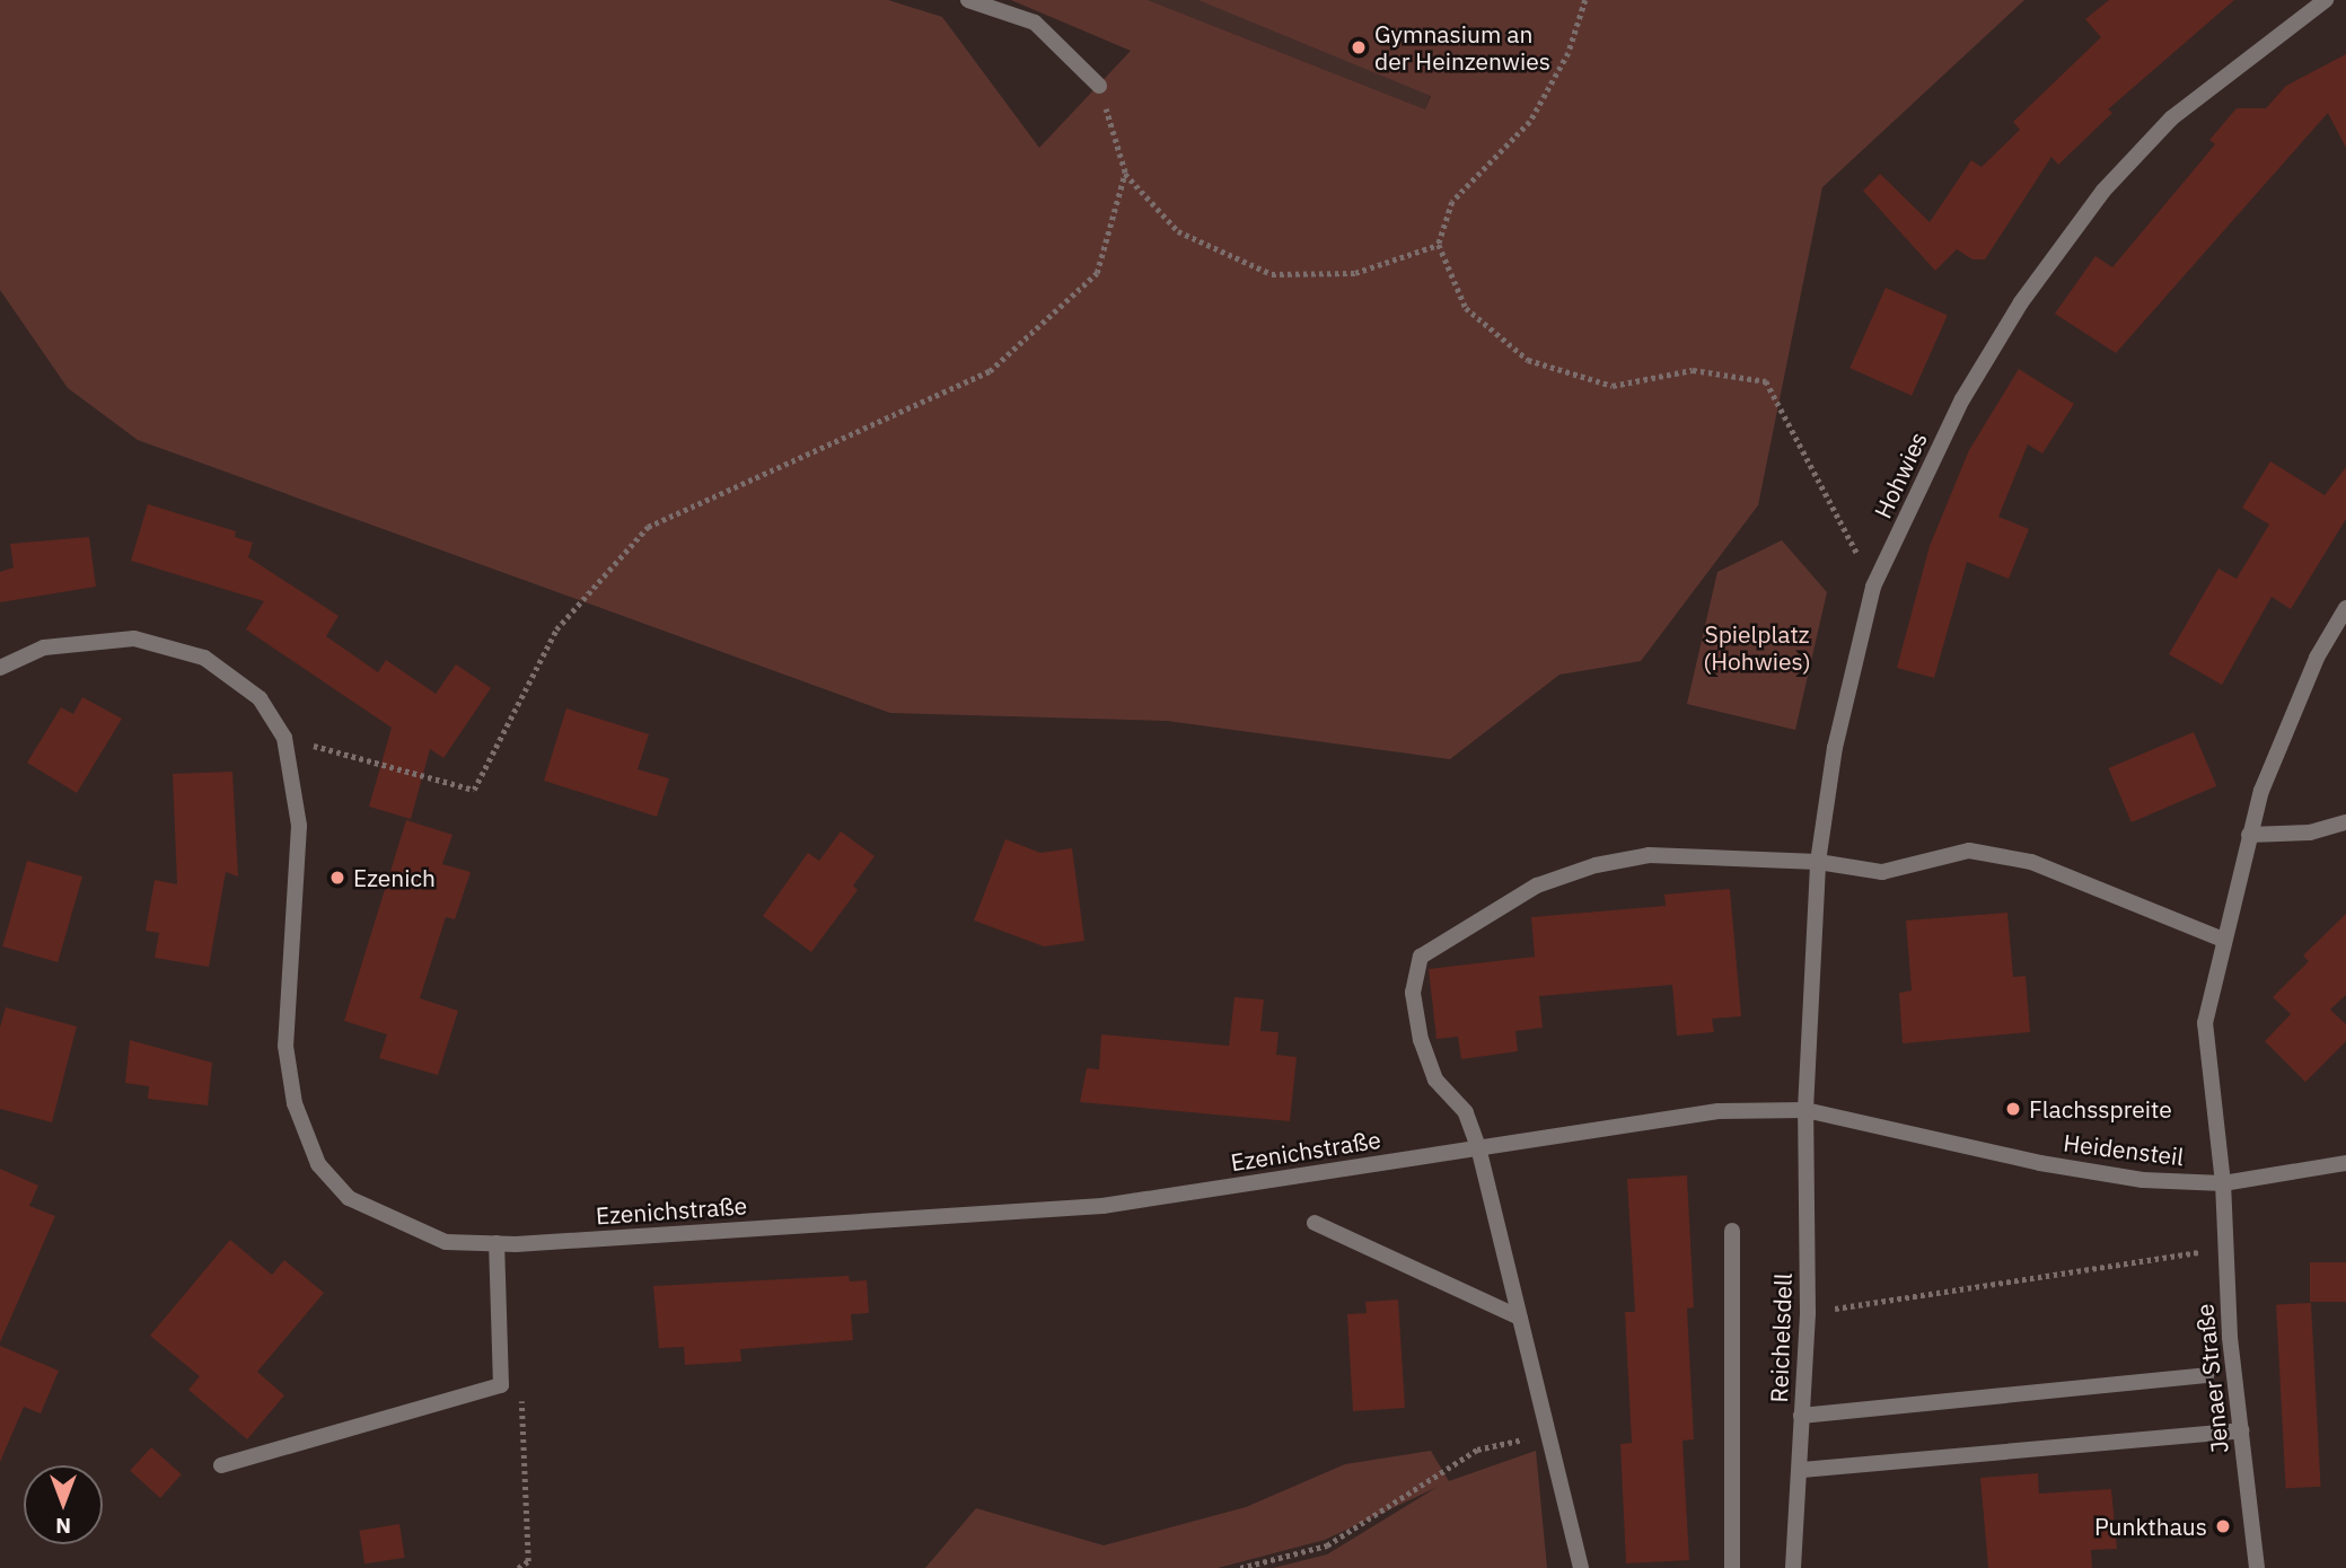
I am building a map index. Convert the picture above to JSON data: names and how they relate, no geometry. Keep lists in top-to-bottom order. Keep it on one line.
{"streets":{"street":["Hohwies","Heidensteil","Ezenichstraße","Reichelsdell","Jenaer Straße"]},"crossings":[["Hohwies","Heidensteil"],["Hohwies","Ezenichstraße"],["Hohwies","Reichelsdell"],["Heidensteil","Ezenichstraße"],["Heidensteil","Reichelsdell"],["Heidensteil","Jenaer Straße"],["Ezenichstraße","Reichelsdell"]],"parks":["Spielplatz (Hohwies)"],"places":["Gymnasium an der Heinzenwies","Ezenich","Flachsspreite","Punkthaus"],"north":"bottom"}
